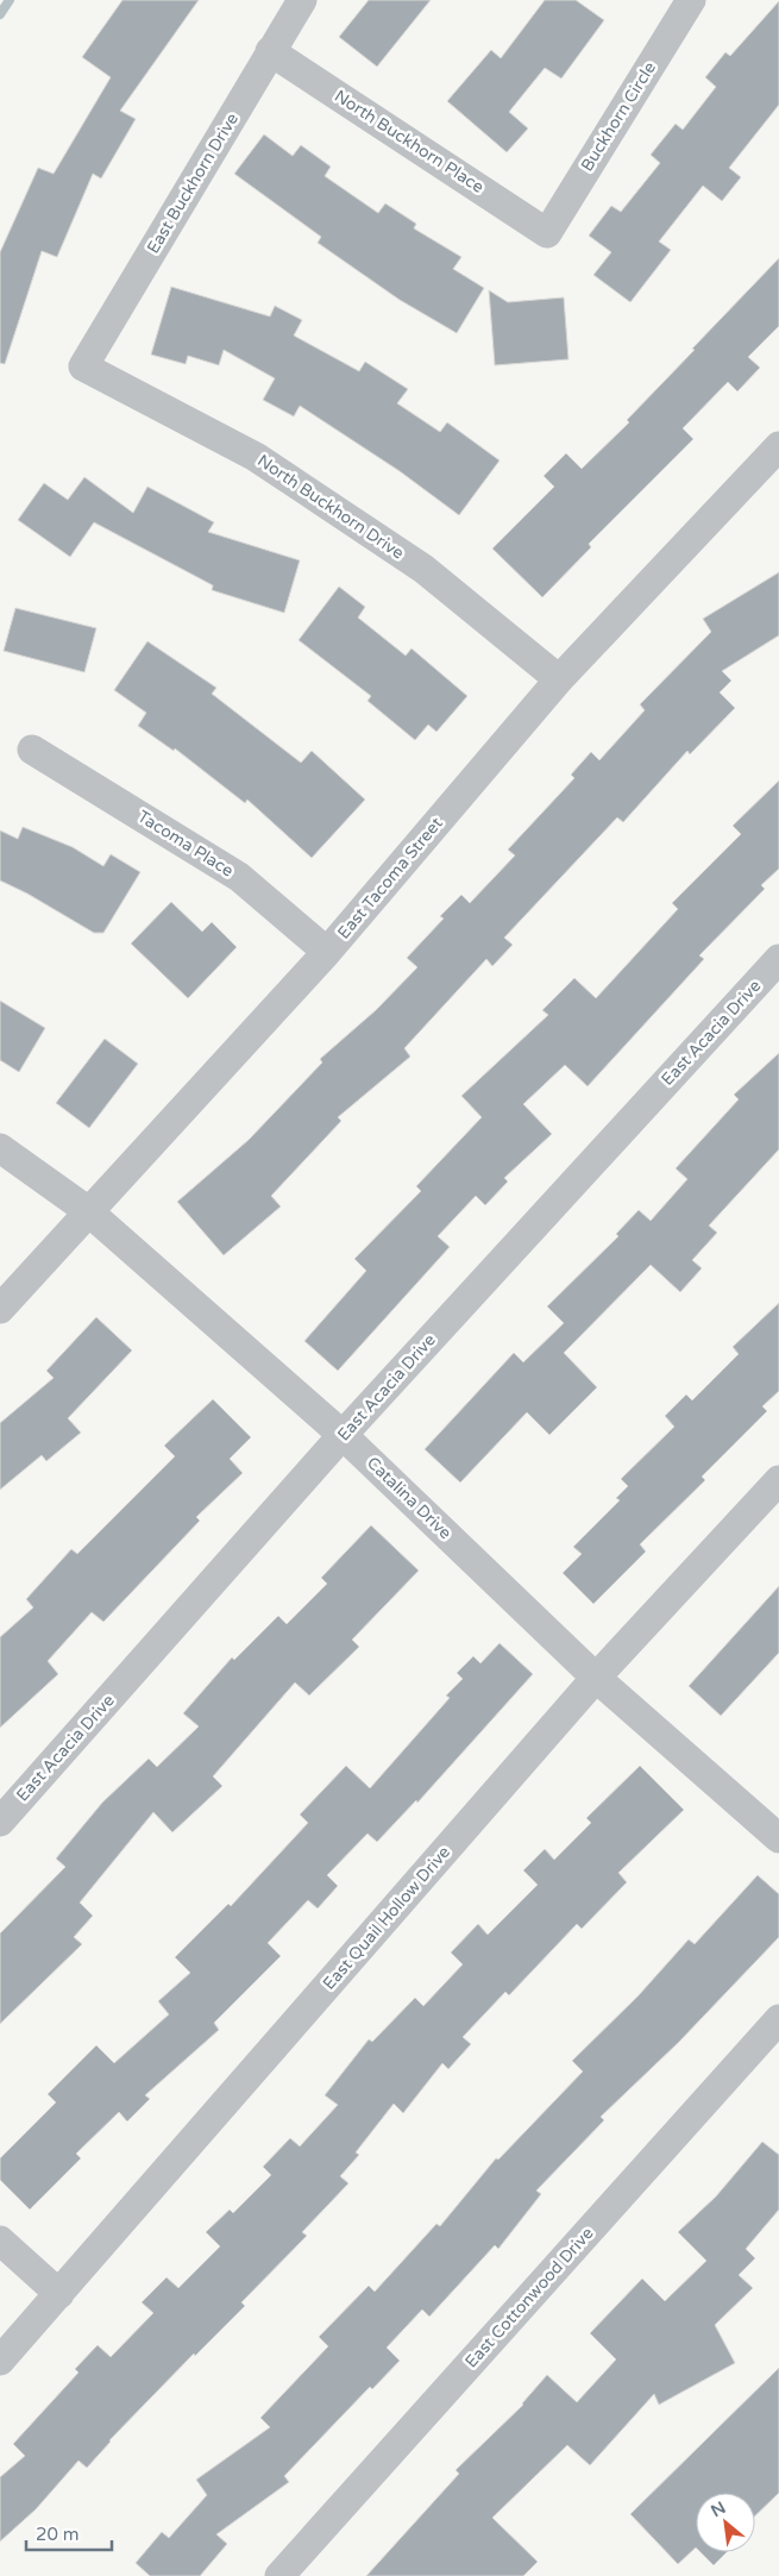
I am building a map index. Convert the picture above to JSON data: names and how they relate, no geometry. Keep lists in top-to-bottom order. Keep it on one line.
{"streets":{"street":["Buckhorn Circle","North Buckhorn Place","East Buckhorn Drive","North Buckhorn Drive","Tacoma Place","East Tacoma Street","East Acacia Drive","Catalina Drive","East Quail Hollow Drive","East Cottonwood Drive"]},"crossings":[["Buckhorn Circle","North Buckhorn Place"],["North Buckhorn Place","East Buckhorn Drive"],["East Buckhorn Drive","North Buckhorn Drive"],["North Buckhorn Drive","East Tacoma Street"],["Tacoma Place","East Tacoma Street"],["East Tacoma Street","Catalina Drive"],["East Acacia Drive","Catalina Drive"],["Catalina Drive","East Quail Hollow Drive"]],"scale_bar":"20 m","north":"top left"}
